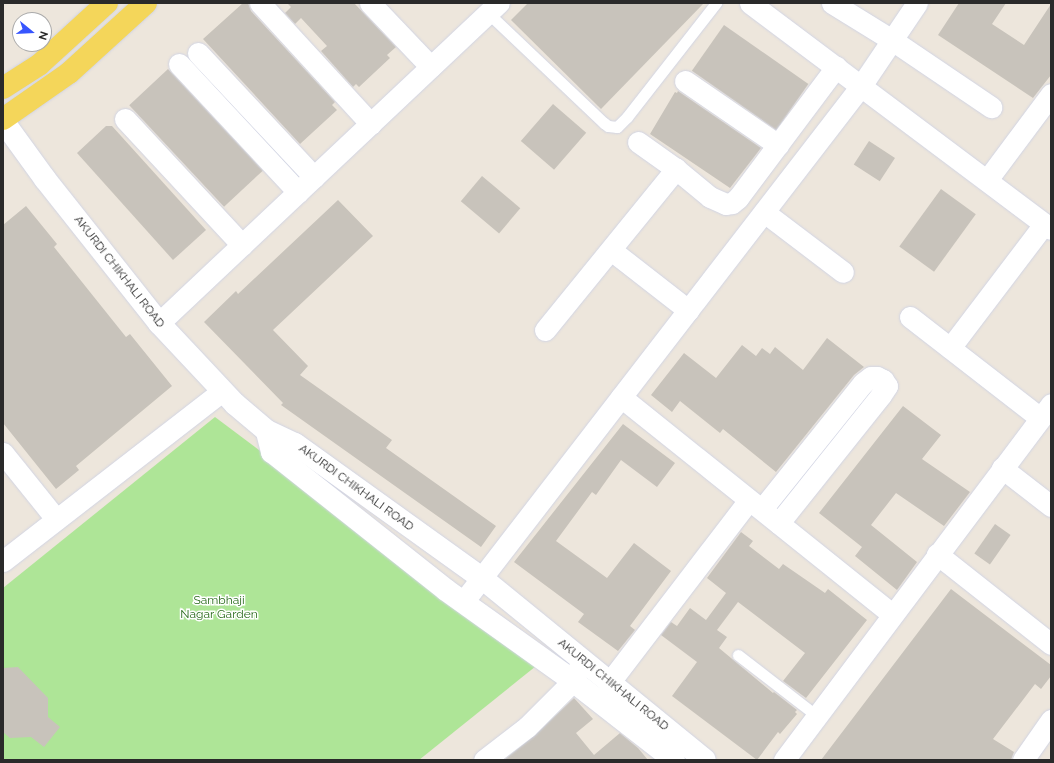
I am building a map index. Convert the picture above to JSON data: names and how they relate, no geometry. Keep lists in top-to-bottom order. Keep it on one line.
{"streets":{"main road":["AKURDI CHIKHALI ROAD"]},"parks":["Sambhaji Nagar Garden"],"north":"right"}
